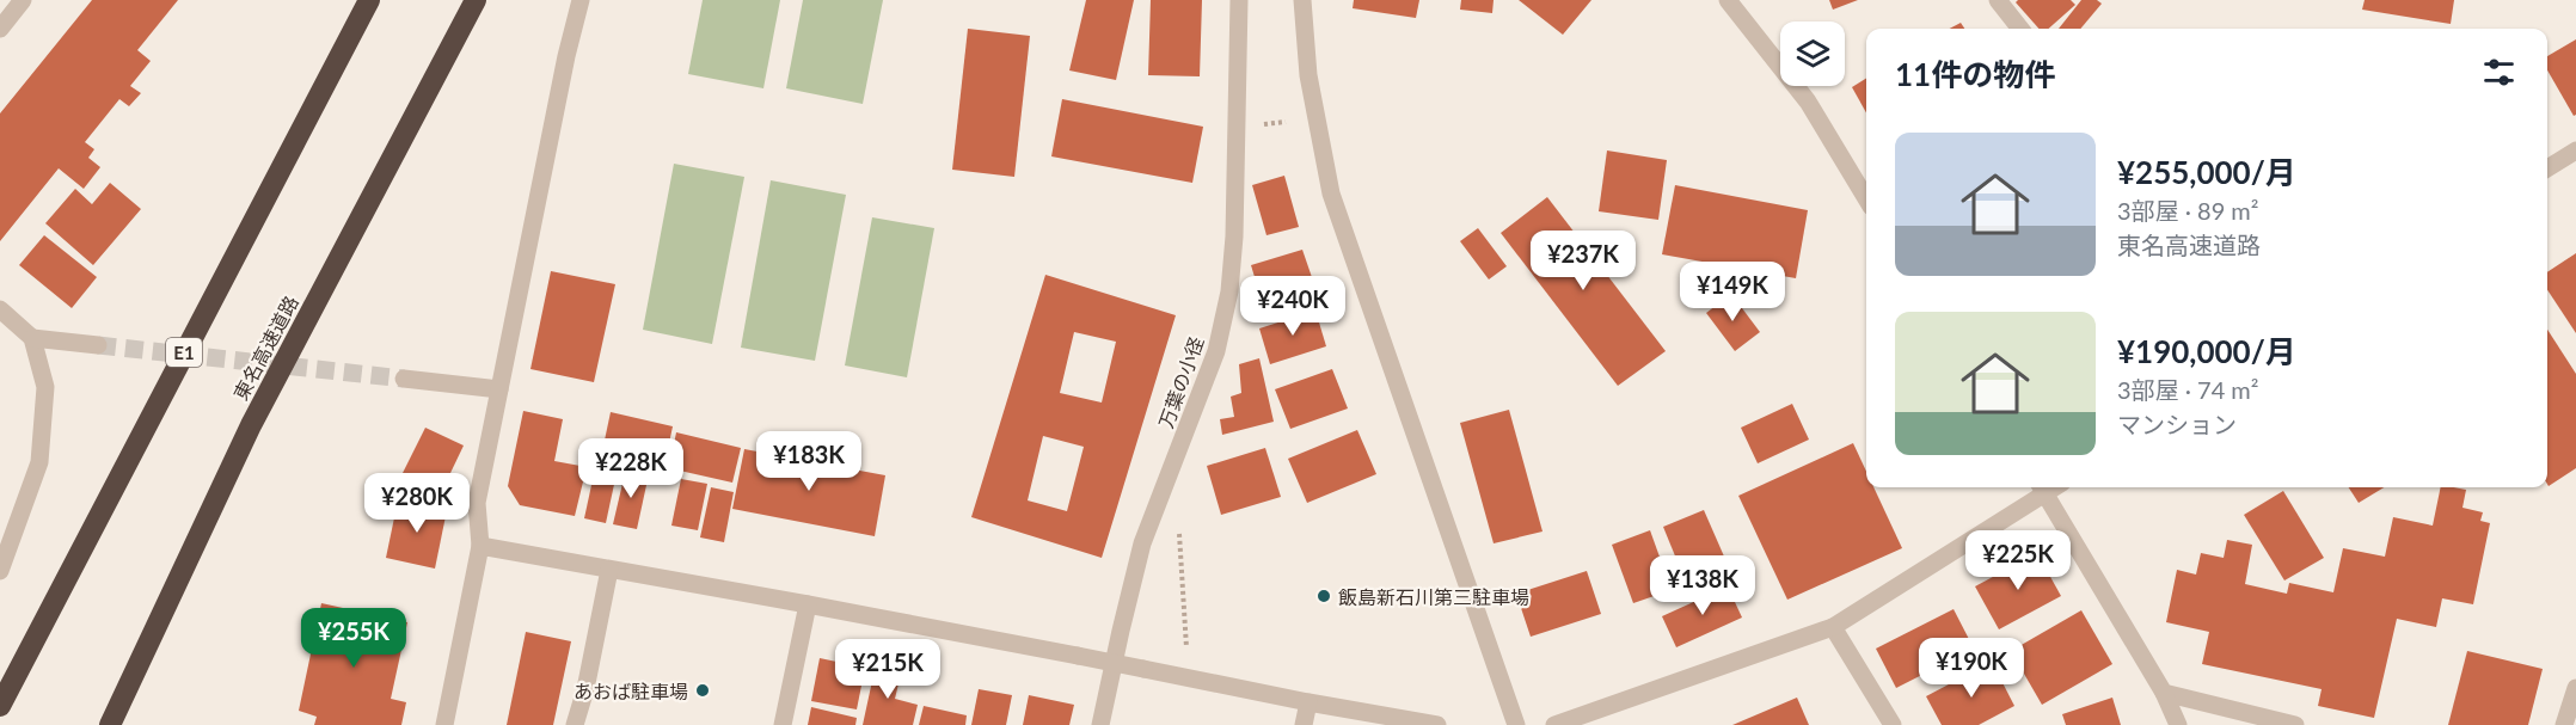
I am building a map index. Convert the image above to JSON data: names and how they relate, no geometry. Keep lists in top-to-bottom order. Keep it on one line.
{"streets":{"highway":["東名高速道路","E1"],"street":["万葉の小径"]},"places":["飯島新石川第三駐車場","あおば駐車場"],"page":{"heading":"11件の物件","list":[{"name":"¥255,000/月","note":"3部屋 · 89 m² · 東名高速道路"},{"name":"¥190,000/月","note":"3部屋 · 74 m² · マンション"}],"price":["¥237K","¥149K","¥240K","¥183K","¥228K","¥280K","¥225K","¥138K","¥255K","¥190K","¥215K"]}}
